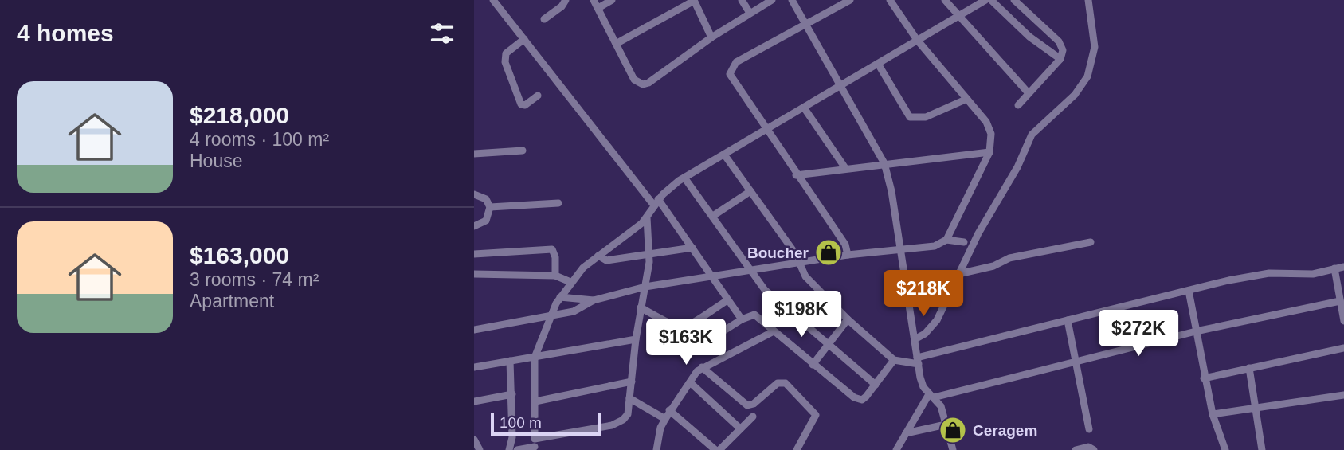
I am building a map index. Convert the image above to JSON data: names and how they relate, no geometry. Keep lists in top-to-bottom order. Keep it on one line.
{"places":{"shop":["Boucher","Ceragem"]},"scale_bar":"100 m","page":{"heading":"4 homes","list":[{"name":"$218,000","note":"4 rooms · 100 m² · House"},{"name":"$163,000","note":"3 rooms · 74 m² · Apartment"}],"price":["$218K","$198K","$272K","$163K"],"scale":"100 m"}}
